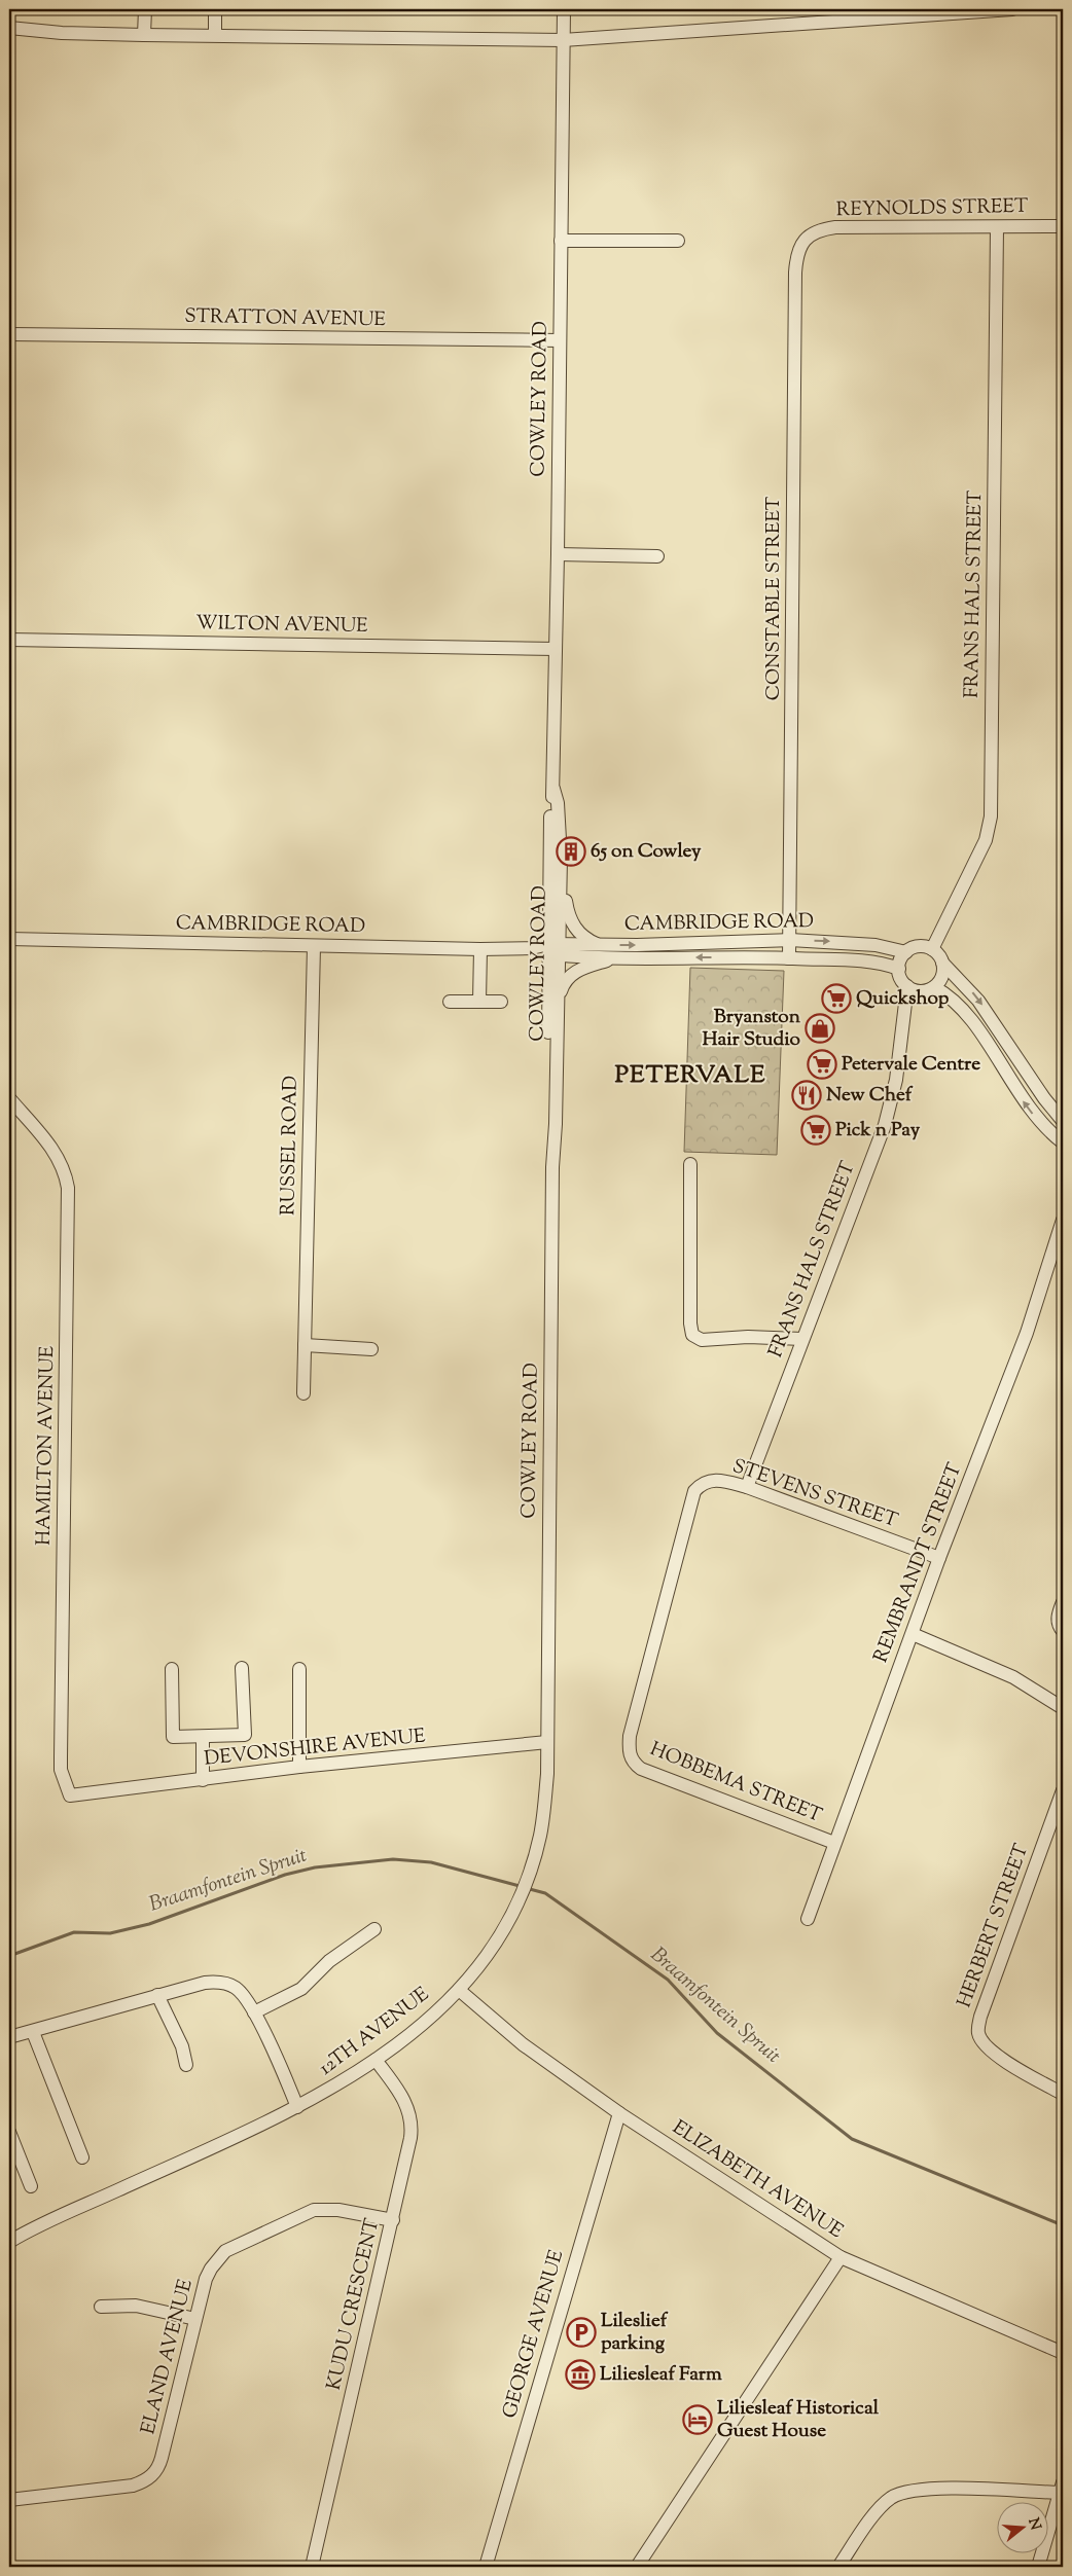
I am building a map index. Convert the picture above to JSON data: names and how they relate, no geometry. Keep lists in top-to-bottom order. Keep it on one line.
{"streets":{"street":["REYNOLDS STREET","STRATTON AVENUE","COWLEY ROAD","FRANS HALS STREET","CONSTABLE STREET","WILTON AVENUE","CAMBRIDGE ROAD","RUSSEL ROAD","HAMILTON AVENUE","STEVENS STREET","REMBRANDT STREET","DEVONSHIRE AVENUE","HOBBEMA STREET","HERBERT STREET","12TH AVENUE","ELIZABETH AVENUE","KUDU CRESCENT","GEORGE AVENUE","ELAND AVENUE"]},"crossings":[["REYNOLDS STREET","FRANS HALS STREET"],["REYNOLDS STREET","CONSTABLE STREET"],["STRATTON AVENUE","COWLEY ROAD"],["COWLEY ROAD","WILTON AVENUE"],["COWLEY ROAD","CAMBRIDGE ROAD"],["COWLEY ROAD","DEVONSHIRE AVENUE"],["COWLEY ROAD","12TH AVENUE"],["FRANS HALS STREET","CAMBRIDGE ROAD"],["FRANS HALS STREET","STEVENS STREET"],["CONSTABLE STREET","CAMBRIDGE ROAD"],["CAMBRIDGE ROAD","RUSSEL ROAD"],["HAMILTON AVENUE","DEVONSHIRE AVENUE"],["STEVENS STREET","REMBRANDT STREET"],["STEVENS STREET","HOBBEMA STREET"],["REMBRANDT STREET","HOBBEMA STREET"],["DEVONSHIRE AVENUE","12TH AVENUE"],["12TH AVENUE","ELIZABETH AVENUE"],["12TH AVENUE","KUDU CRESCENT"],["ELIZABETH AVENUE","GEORGE AVENUE"],["KUDU CRESCENT","ELAND AVENUE"]],"districts":["PETERVALE"],"water":["Braamfontein Spruit"],"places":{"building":["65 on Cowley"],"supermarket":["Quickshop","Petervale Centre","Pick n Pay"],"shop":["Bryanston Hair Studio"],"restaurant":["New Chef"],"parking":["Lileslief parking"],"museum":["Liliesleaf Farm"],"hotel":["Liliesleaf Historical Guest House"]},"north":"right"}
